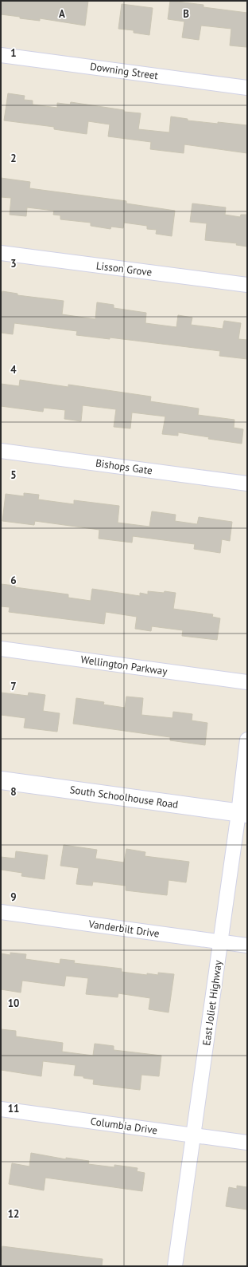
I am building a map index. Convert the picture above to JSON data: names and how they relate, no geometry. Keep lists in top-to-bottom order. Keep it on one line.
{"streets":{"street":["Downing Street","Lisson Grove","Bishops Gate","Wellington Parkway","South Schoolhouse Road","Vanderbilt Drive","East Joliet Highway","Columbia Drive"]},"crossings":[["South Schoolhouse Road","East Joliet Highway"],["Vanderbilt Drive","East Joliet Highway"],["East Joliet Highway","Columbia Drive"]],"grid":{"columns":["A","B"],"rows":["1","2","3","4","5","6","7","8","9","10","11","12"]}}
